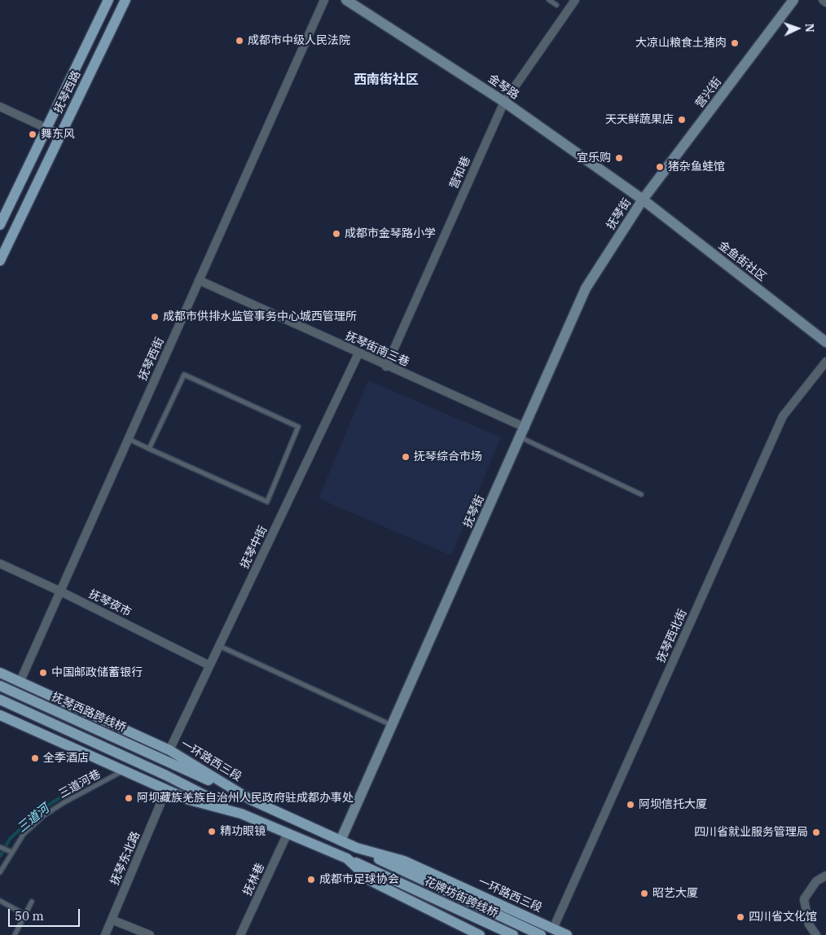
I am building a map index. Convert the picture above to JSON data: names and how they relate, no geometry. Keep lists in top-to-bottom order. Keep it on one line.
{"streets":{"main road":["抚琴西路","抚琴西路跨线桥","一环路西三段","花牌坊街跨线桥"],"street":["金琴路","营兴街","营和巷","抚琴街","金鱼街社区","抚琴街南三巷","抚琴西街","抚琴中街","抚琴夜市","抚琴西北街","抚琴东北路","抚林巷"],"lane":["三道河巷"]},"crossings":[["金琴路","营兴街"],["金琴路","营和巷"],["金琴路","抚琴街"],["金琴路","金鱼街社区"],["营兴街","抚琴街"],["营兴街","金鱼街社区"],["营和巷","抚琴街南三巷"],["抚琴街","金鱼街社区"],["抚琴街","抚琴街南三巷"],["抚琴街","一环路西三段"],["抚琴街南三巷","抚琴西街"],["抚琴街南三巷","抚琴中街"],["抚琴西街","抚琴夜市"],["抚琴西街","一环路西三段"],["抚琴中街","抚琴夜市"],["抚琴中街","一环路西三段"],["抚琴西北街","一环路西三段"],["抚琴西路跨线桥","一环路西三段"],["一环路西三段","花牌坊街跨线桥"]],"districts":["西南街社区"],"water":["三道河"],"places":["成都市中级人民法院","大凉山粮食土猪肉","天天鲜蔬果店","舞东风","宜乐购","猪杂鱼蛙馆","成都市金琴路小学","成都市供排水监管事务中心城西管理所","抚琴综合市场","中国邮政储蓄银行","全季酒店","阿坝藏族羌族自治州人民政府驻成都办事处","阿坝信托大厦","精功眼镜","四川省就业服务管理局","成都市足球协会","昭艺大厦","四川省文化馆"],"scale_bar":"50 m","north":"right"}
